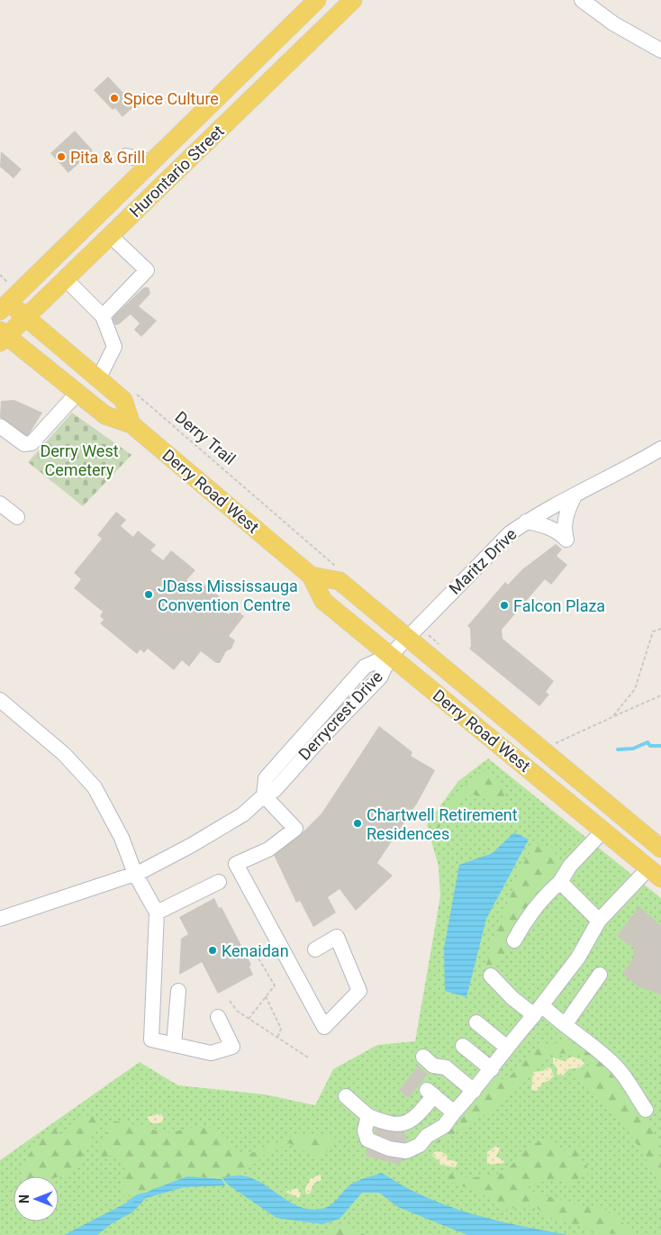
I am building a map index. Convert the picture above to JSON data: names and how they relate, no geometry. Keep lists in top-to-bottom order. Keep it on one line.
{"streets":{"main road":["Hurontario Street","Derry Road West"],"street":["Maritz Drive","Derrycrest Drive"],"path":["Derry Trail"]},"crossings":[["Hurontario Street","Derry Road West"],["Derry Road West","Maritz Drive"],["Derry Road West","Derrycrest Drive"],["Maritz Drive","Derrycrest Drive"]],"parks":["Derry West Cemetery"],"places":["Spice Culture","Pita & Grill","JDass Mississauga Convention Centre","Falcon Plaza","Chartwell Retirement Residences","Kenaidan"],"north":"left"}
